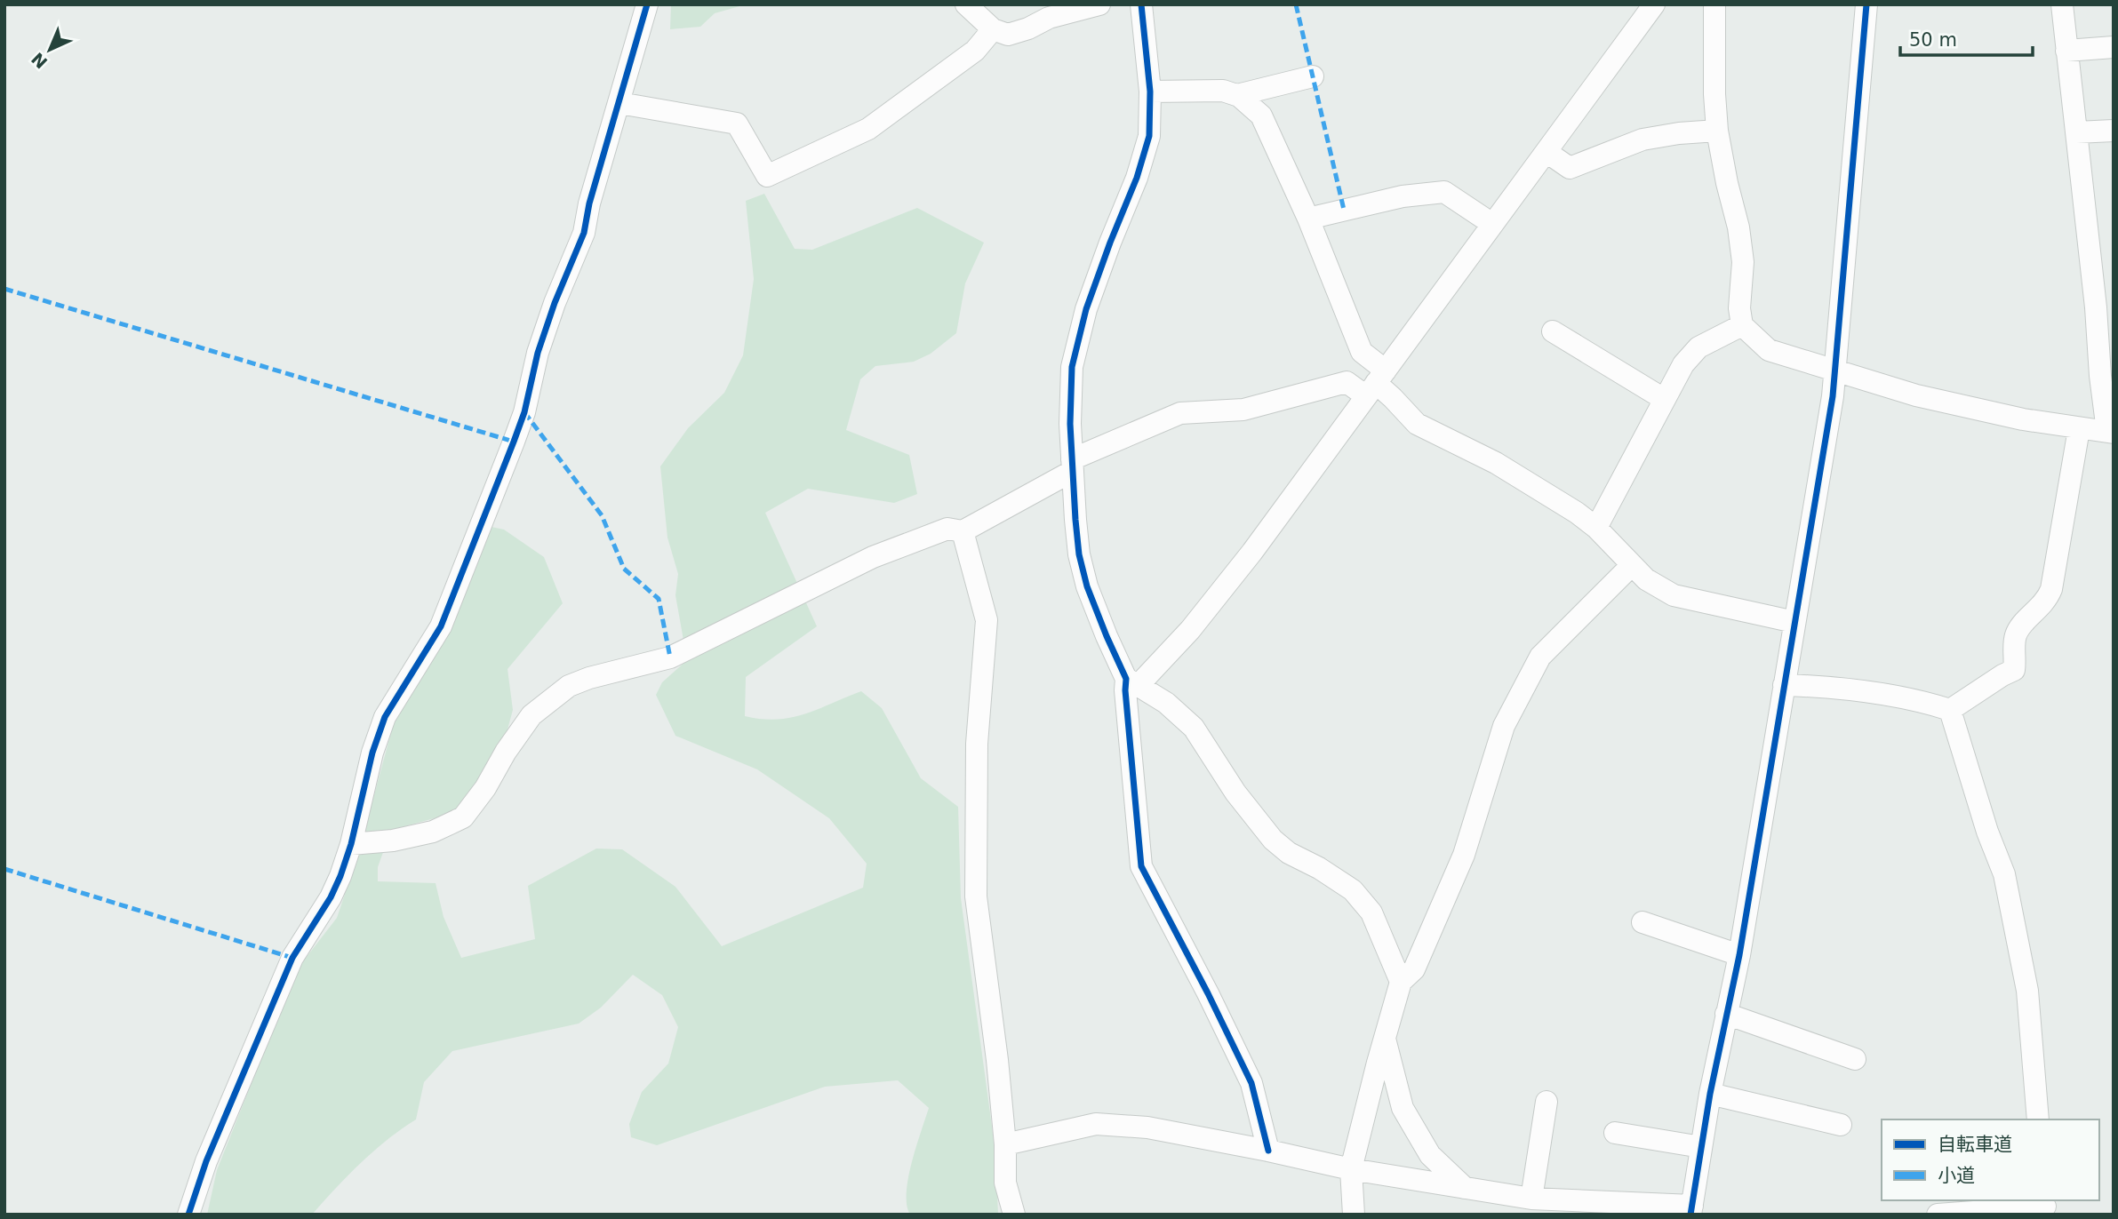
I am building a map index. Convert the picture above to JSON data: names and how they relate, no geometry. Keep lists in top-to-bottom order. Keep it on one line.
{"legend":["自転車道","小道"],"scale_bar":"50 m","north":"bottom left"}
